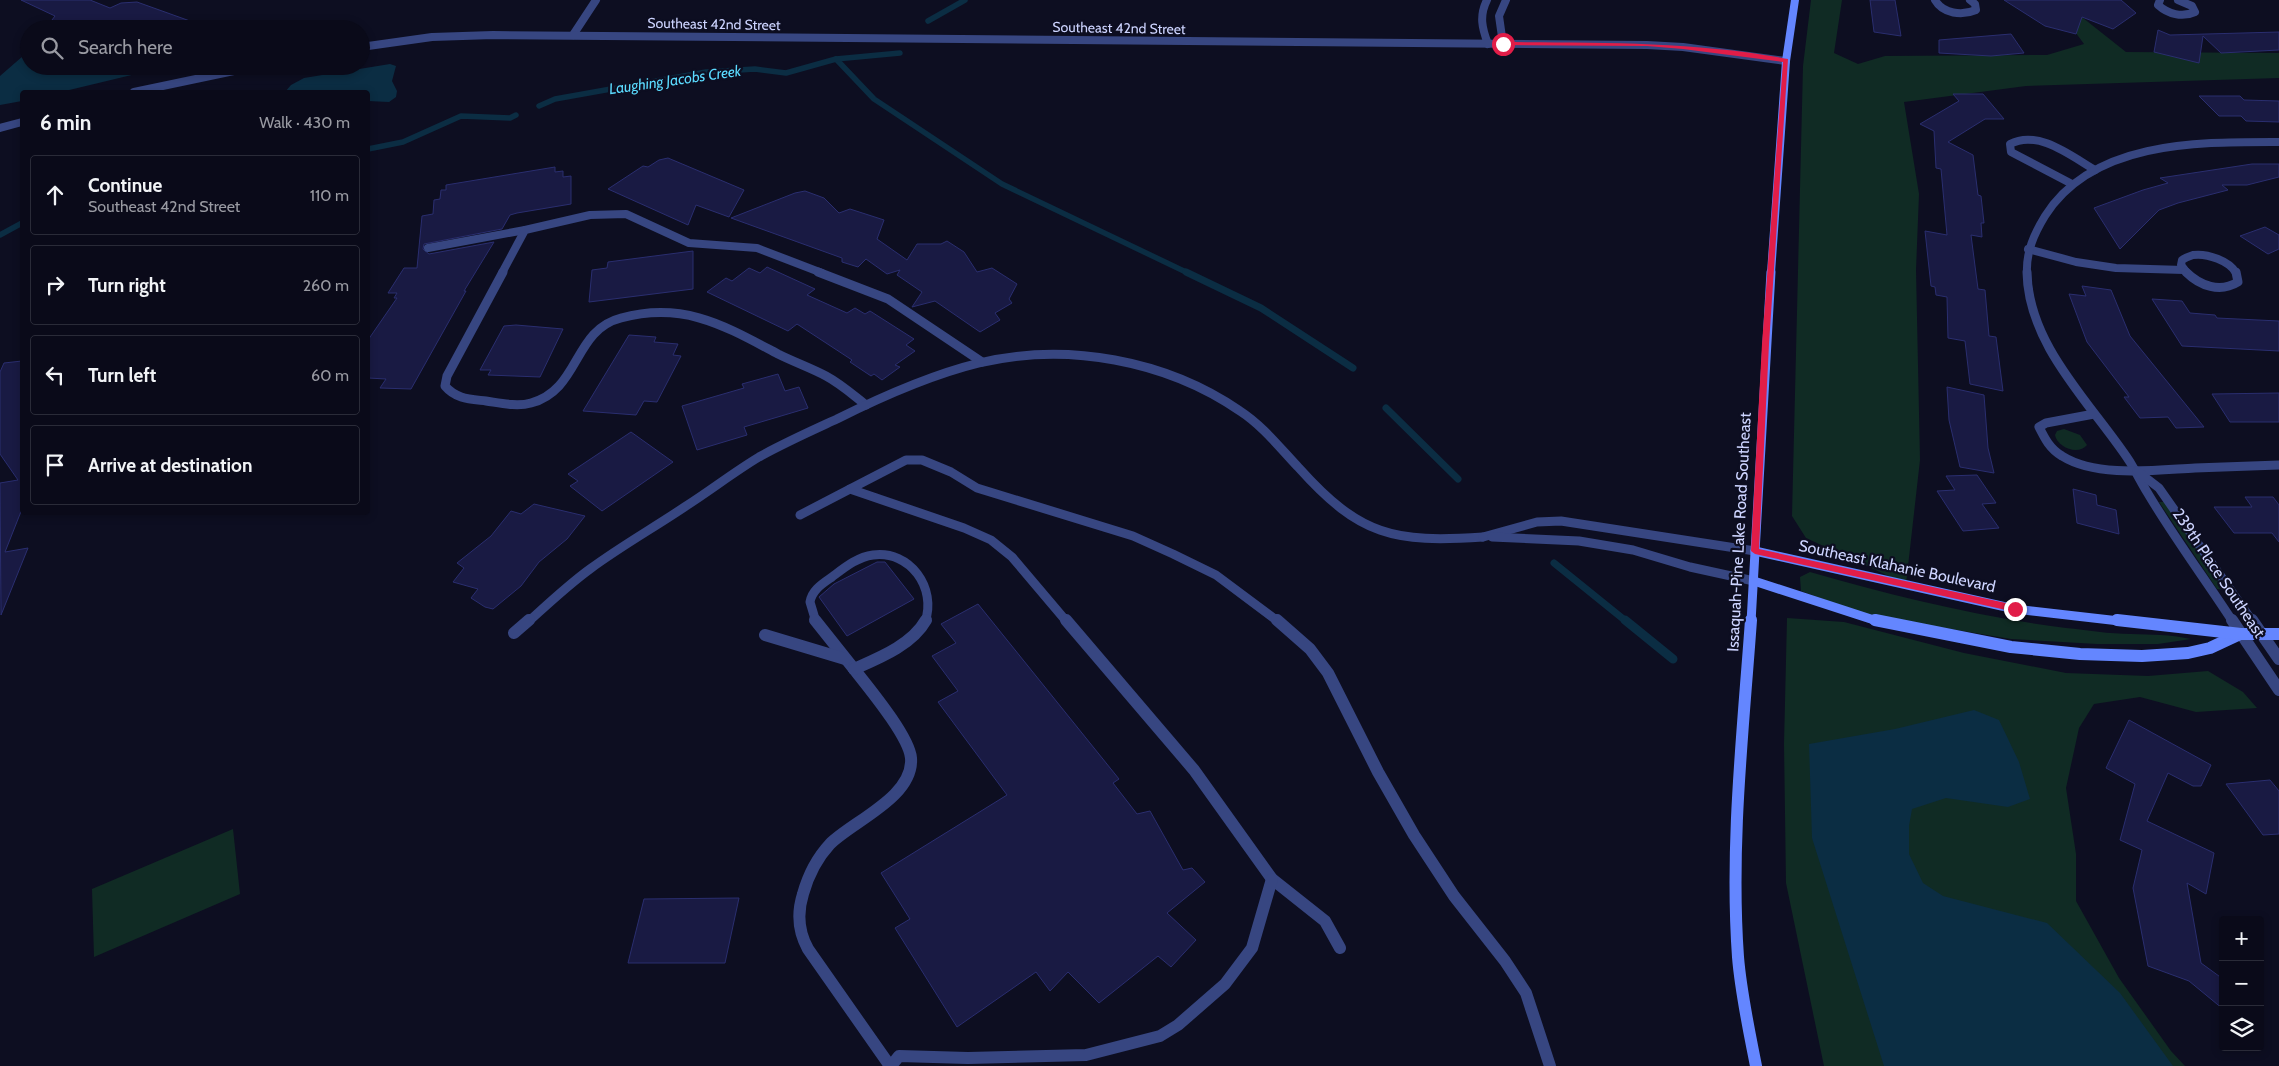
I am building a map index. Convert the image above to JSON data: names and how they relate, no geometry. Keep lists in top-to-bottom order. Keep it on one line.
{"streets":{"main road":["Issaquah-Pine Lake Road Southeast","Southeast Klahanie Boulevard"],"street":["Southeast 42nd Street","239th Place Southeast"]},"crossings":[["Southeast 42nd Street","Issaquah-Pine Lake Road Southeast"],["Issaquah-Pine Lake Road Southeast","Southeast Klahanie Boulevard"],["Southeast Klahanie Boulevard","239th Place Southeast"]],"water":["Laughing Jacobs Creek"],"page":{"search":"Search here","heading":["6 min","Walk · 430 m"],"list":[["Continue","Southeast 42nd Street","110 m"],["Turn right","260 m"],["Turn left","60 m"],"Arrive at destination"],"map_buttons":["+","−"]}}
